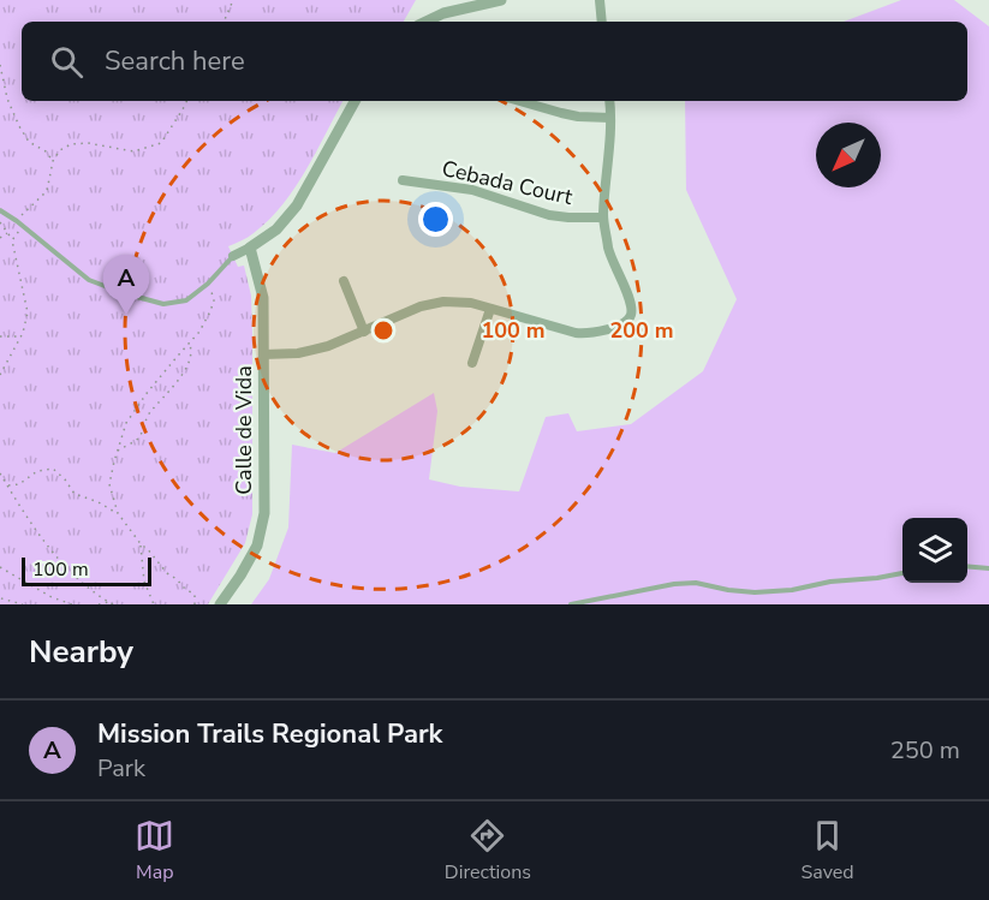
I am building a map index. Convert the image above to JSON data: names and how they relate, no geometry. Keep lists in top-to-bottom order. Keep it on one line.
{"streets":{"street":["Cebada Court","Calle de Vida"]},"scale_bar":"100 m","north":"bottom left","page":{"search":"Search here","pins":"A","scale":"100 m","heading":"Nearby","list":[{"mark":"A","name":"Mission Trails Regional Park","note":"Park","value":"250 m"}],"nav":["Map","Directions","Saved"]},"rings":["100 m","200 m"]}
